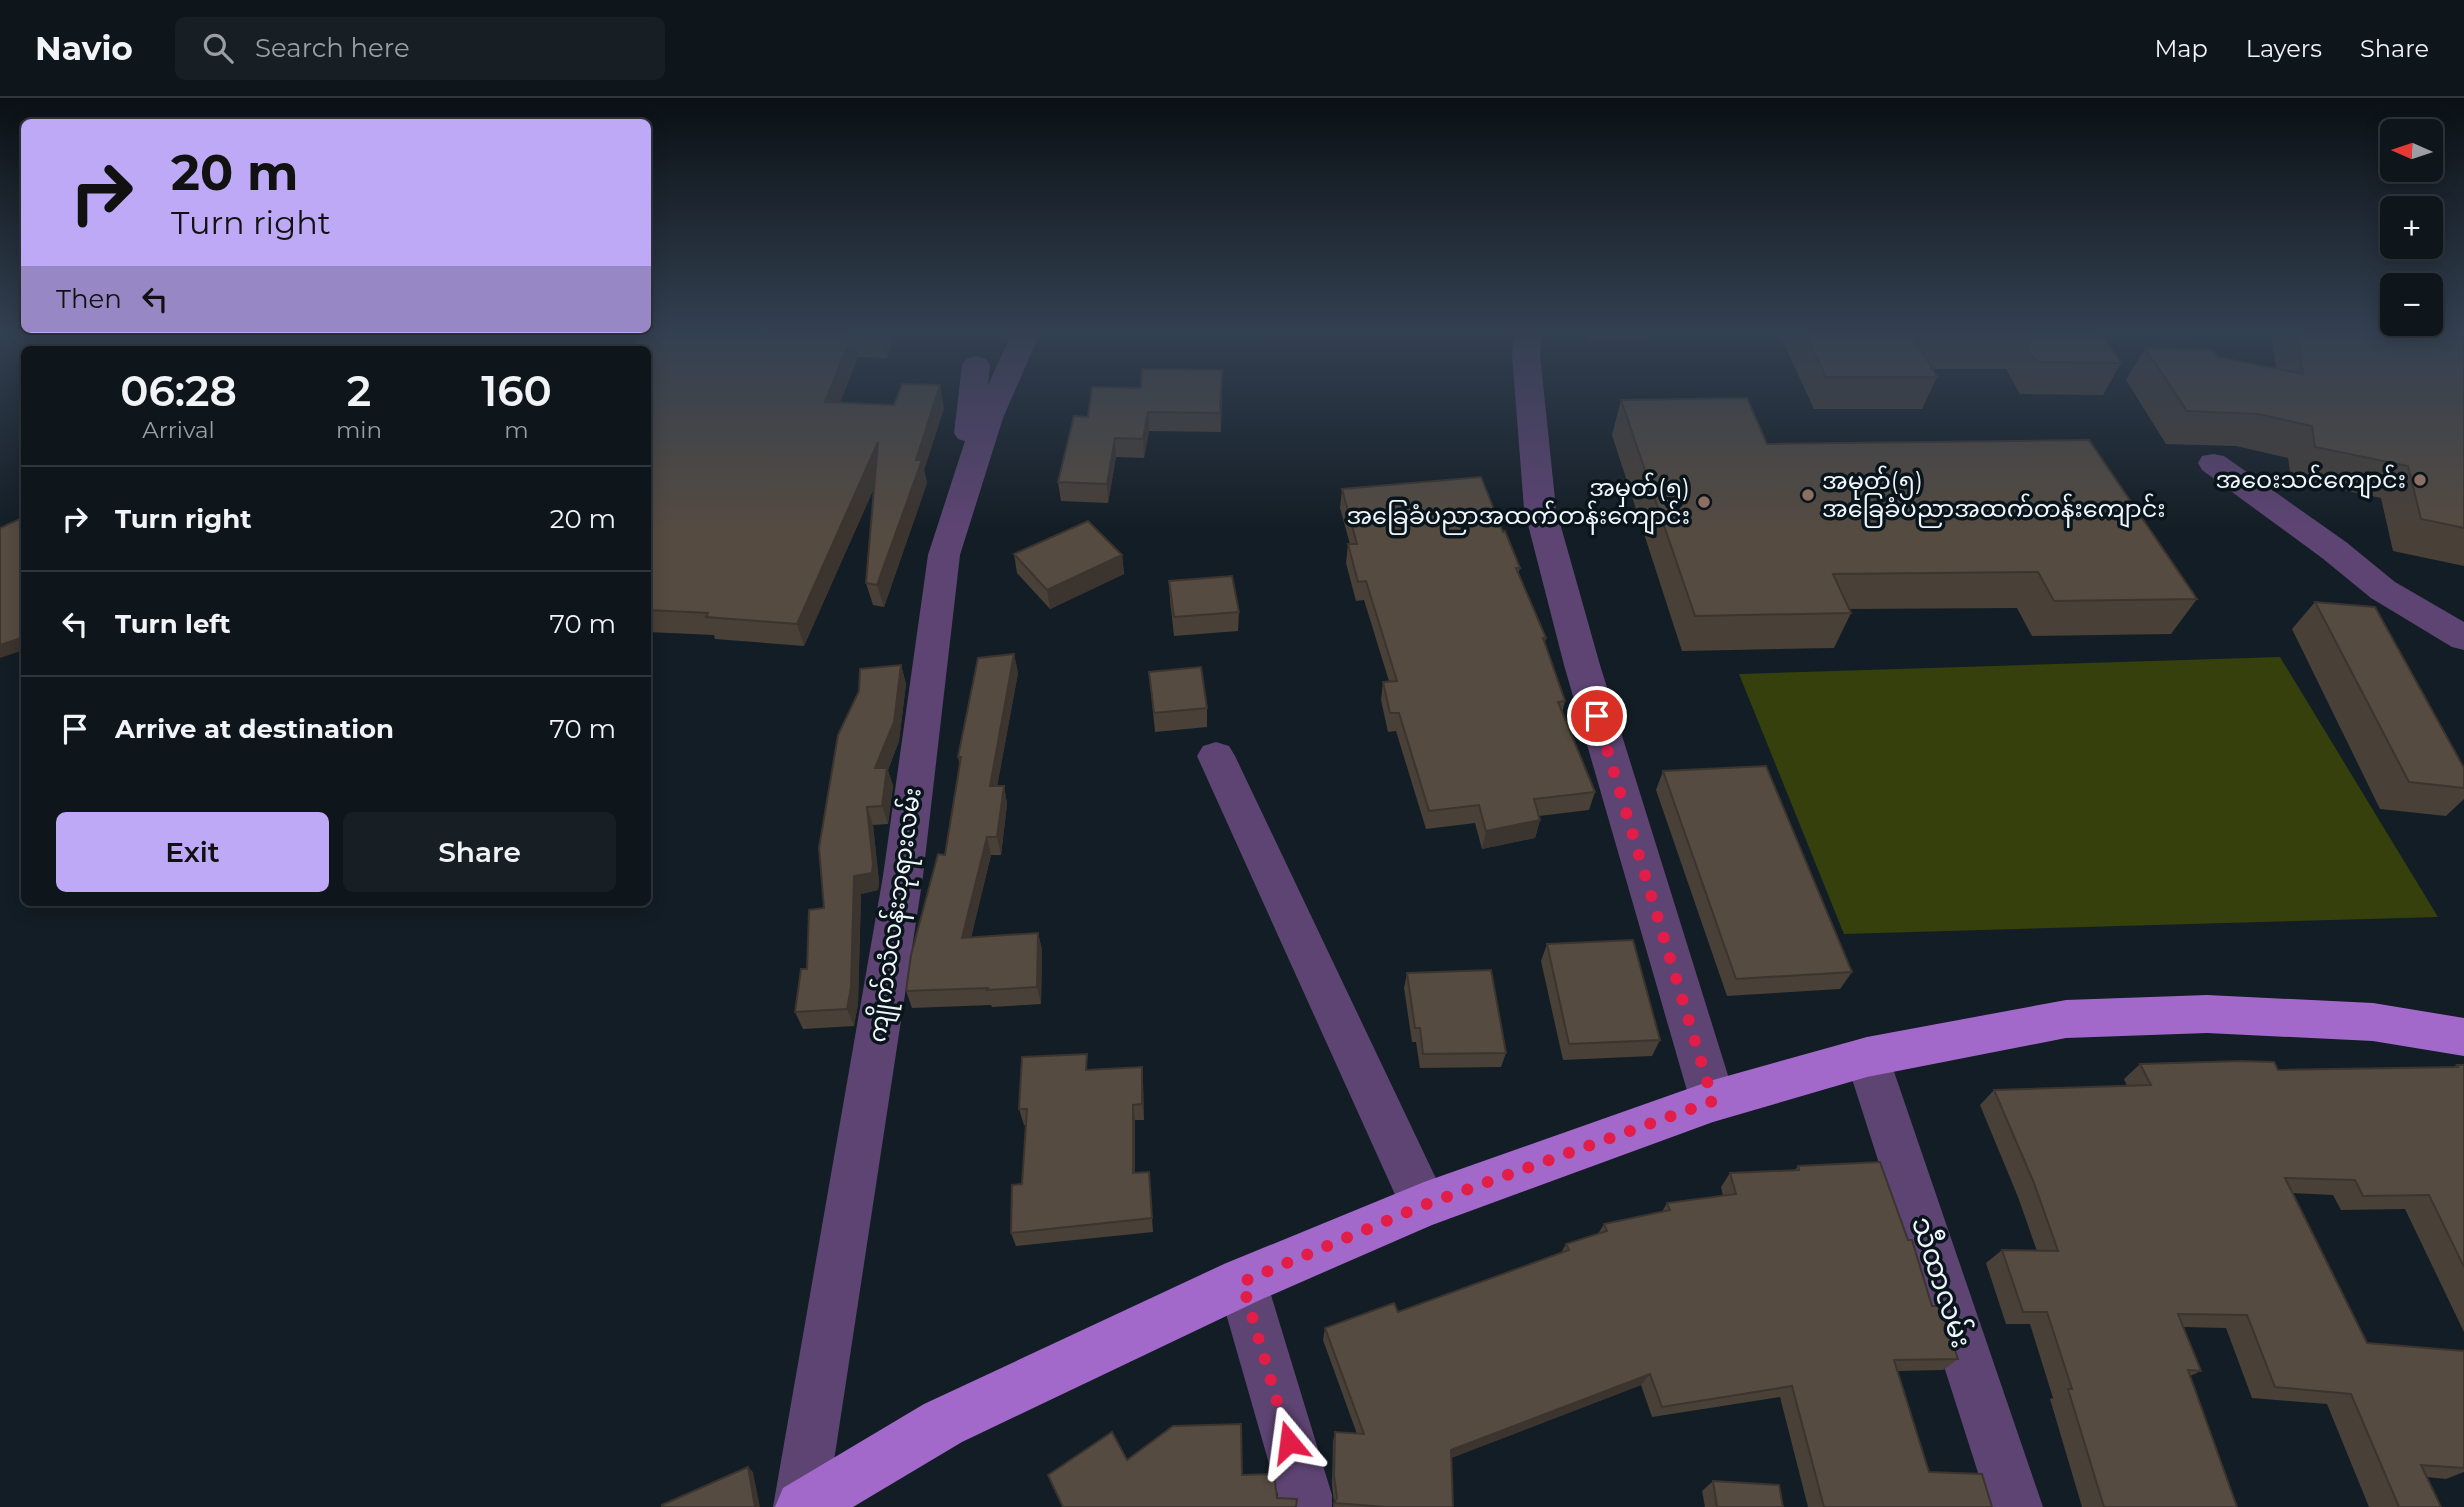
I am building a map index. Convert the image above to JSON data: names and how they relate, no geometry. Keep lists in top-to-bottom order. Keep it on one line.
{"streets":{"street":["ကျိုက်သံလန်းဘုရားလမ်း","သီထာလမ်း"]},"places":["အဝေးသင်ကျောင်း","အမုတ်(၅) အခြေခံပညာအထက်တန်းကျောင်း","အမှတ်(၅) အခြေခံပညာအထက်တန်းကျောင်း"],"north":"left","page":{"header":"Navio","search":"Search here","nav":["Map","Layers","Share"],"map_buttons":["+","−"],"turn":["20 m","Turn right"],"then":"Then","eta":["06:28","Arrival","2","min","160","m"],"list":[{"name":"Turn right","value":"20 m"},{"name":"Turn left","value":"70 m"},{"name":"Arrive at destination","value":"70 m"}],"buttons":["Exit","Share"]}}
